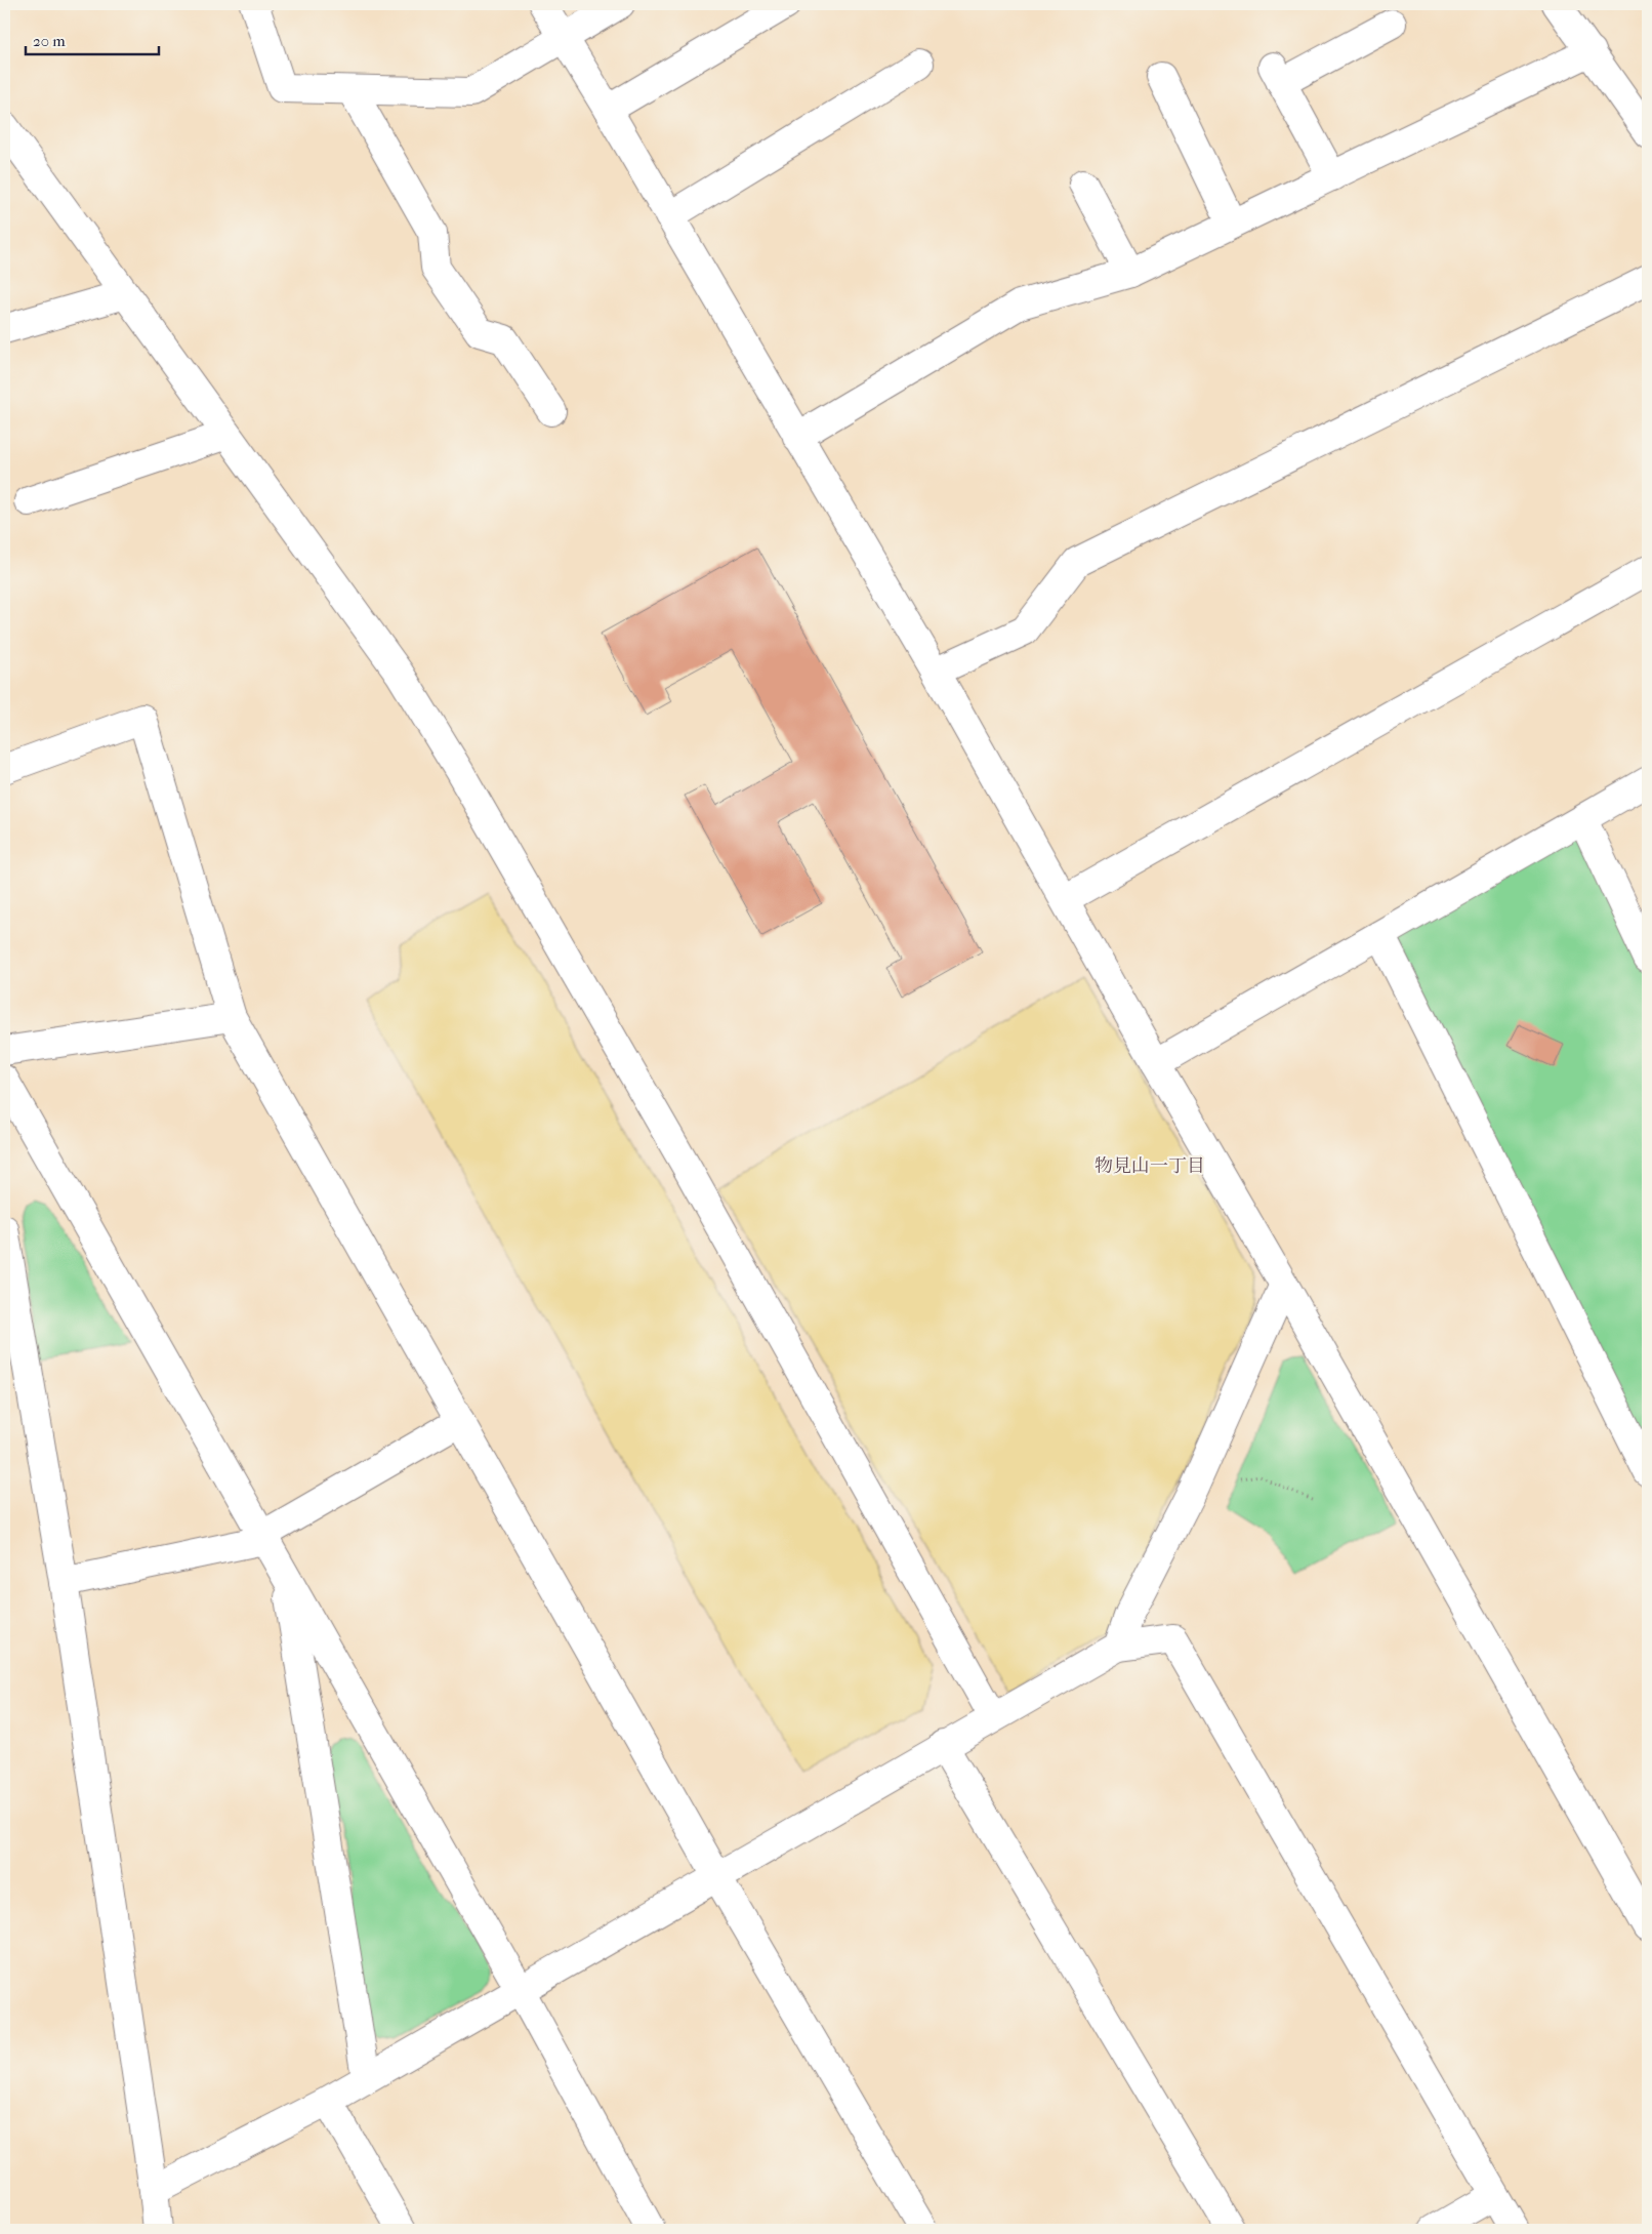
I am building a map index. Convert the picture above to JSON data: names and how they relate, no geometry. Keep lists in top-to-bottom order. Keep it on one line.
{"districts":["物見山一丁目"],"scale_bar":"20 m"}
